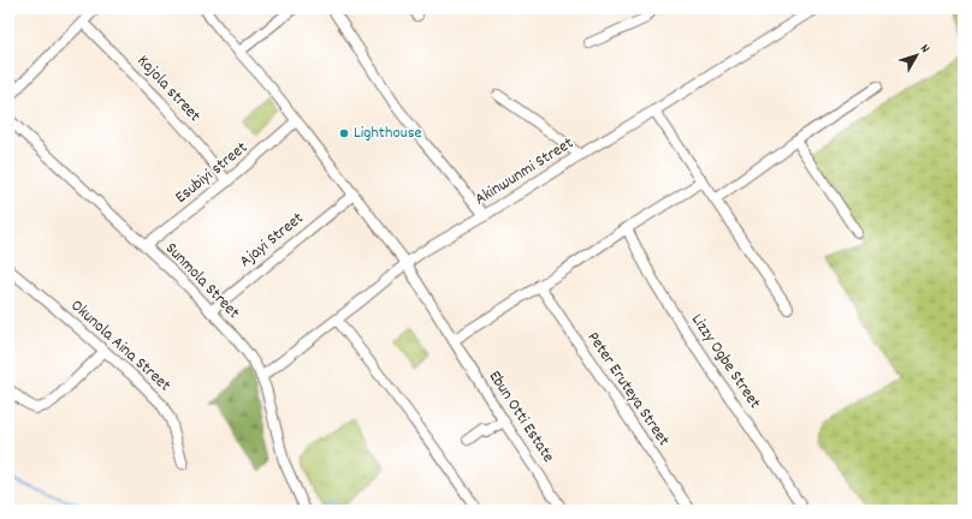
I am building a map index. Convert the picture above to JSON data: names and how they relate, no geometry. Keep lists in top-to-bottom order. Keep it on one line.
{"streets":{"street":["Kajola street","Akinwunmi Street","Esubiyi street","Ajayi Street","Sunmola Street","Okunola Aina Street","Lizzy Ogbe Street","Peter Eruteya Street","Ebun Otti Estate"]},"crossings":[["Kajola street","Esubiyi street"],["Akinwunmi Street","Sunmola Street"],["Akinwunmi Street","Ebun Otti Estate"],["Esubiyi street","Sunmola Street"],["Esubiyi street","Ebun Otti Estate"],["Ajayi Street","Sunmola Street"],["Ajayi Street","Ebun Otti Estate"]],"places":["Lighthouse"],"north":"top right"}
